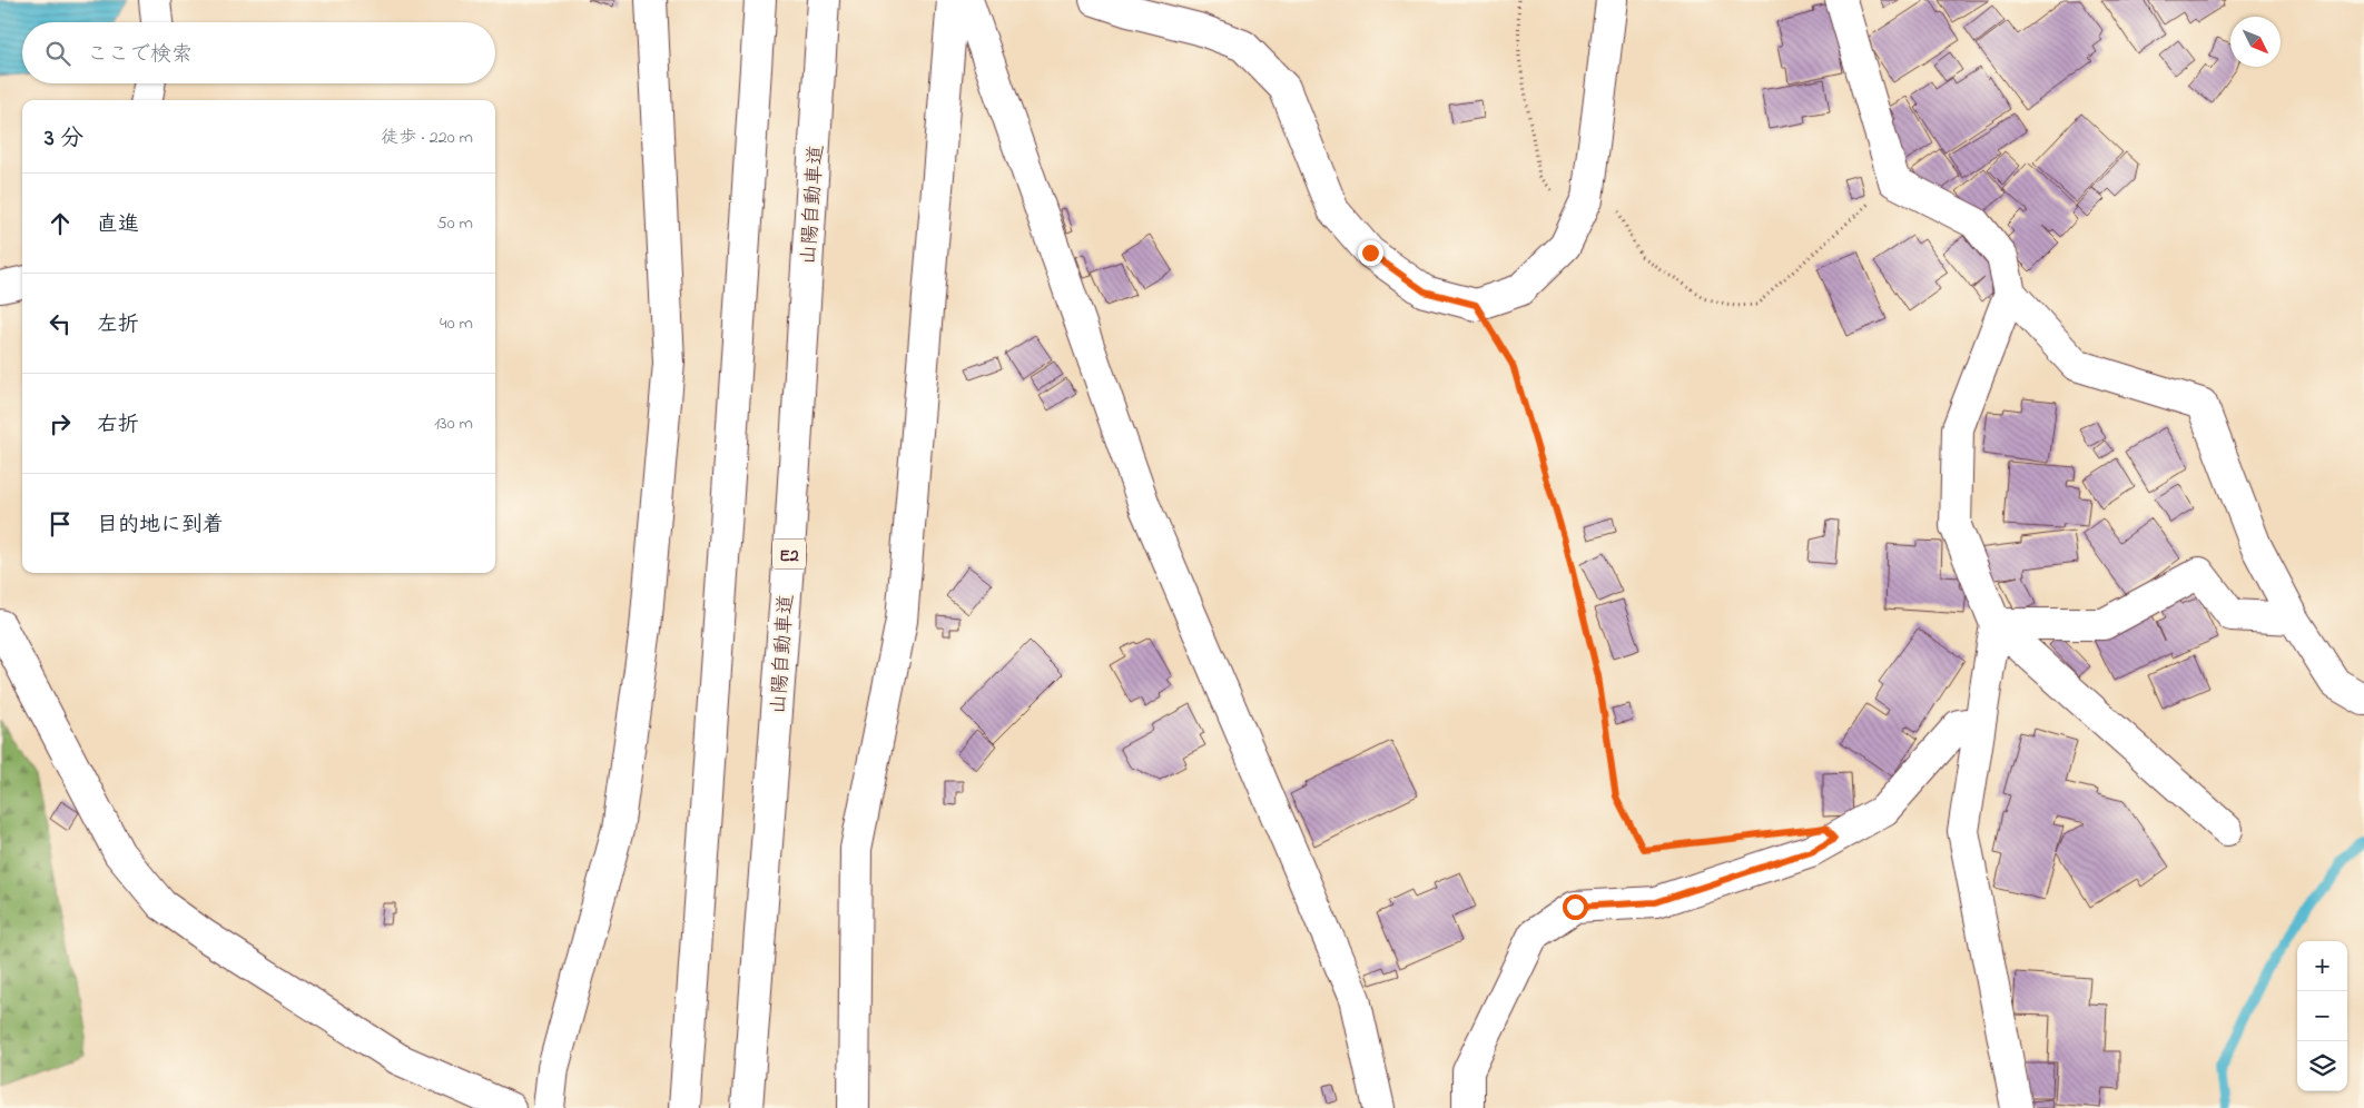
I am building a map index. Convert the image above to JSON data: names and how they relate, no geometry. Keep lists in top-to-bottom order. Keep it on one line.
{"streets":{"main road":["山陽自動車道","E2"]},"north":"bottom right","page":{"search":"ここで検索","heading":["3 分","徒歩 · 220 m"],"list":[["直進","50 m"],["左折","40 m"],["右折","130 m"],"目的地に到着"],"map_buttons":["+","−"]}}
